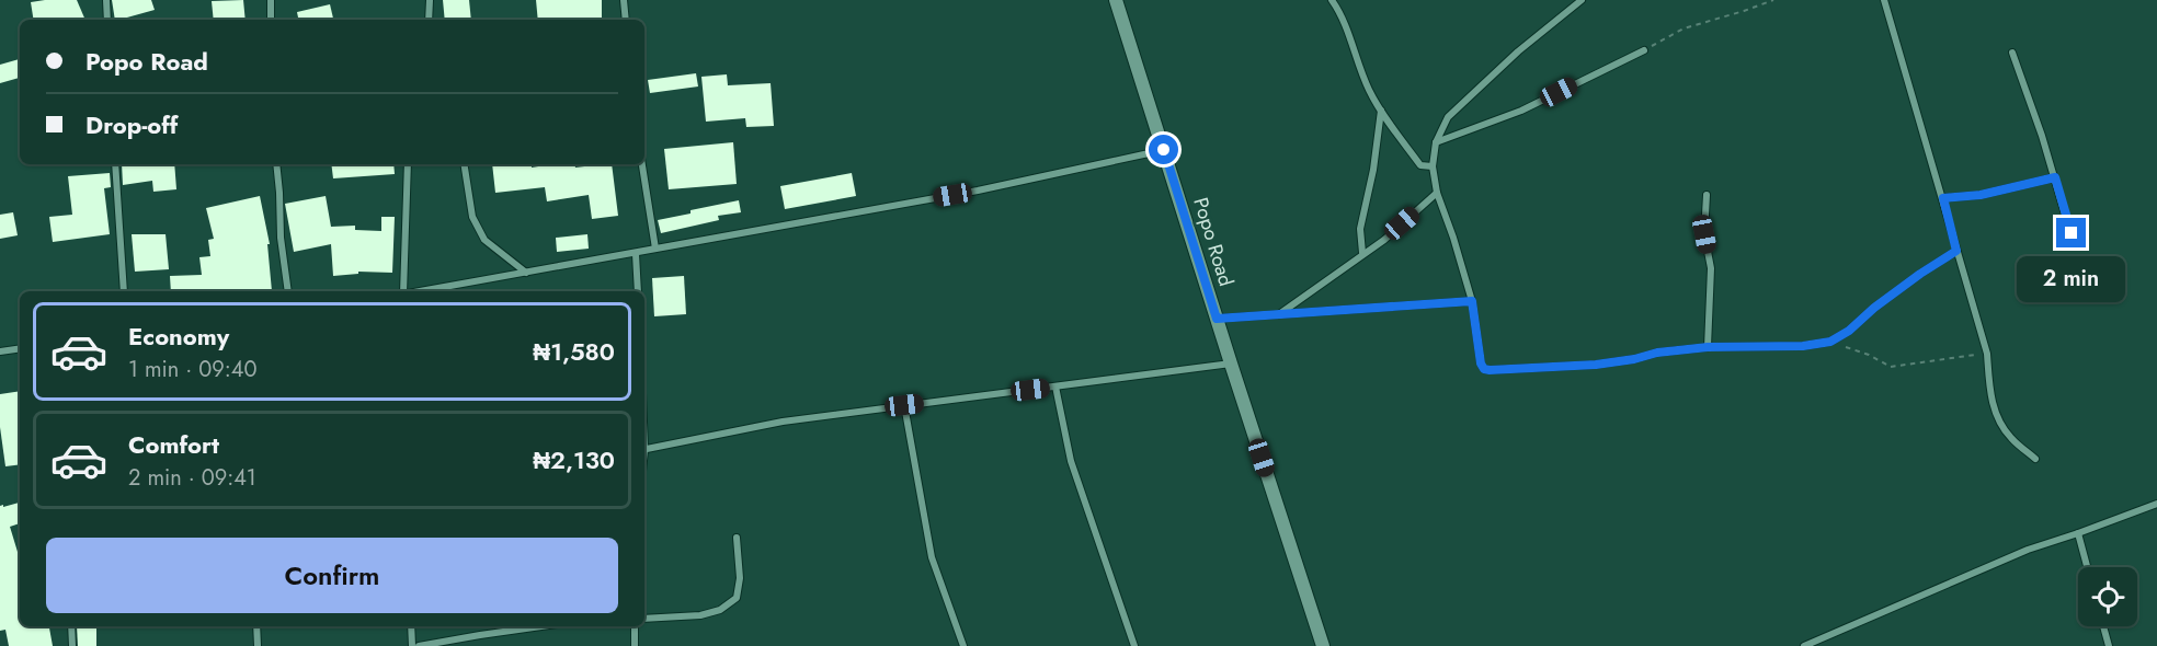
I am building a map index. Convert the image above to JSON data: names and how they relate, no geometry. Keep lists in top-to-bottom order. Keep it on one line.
{"streets":{"main road":["Popo Road"]},"page":{"banner":["Popo Road","Drop-off"],"bubble":"2 min","list":[{"name":"Economy","note":"1 min · 09:40","value":"₦1,580"},{"name":"Comfort","note":"2 min · 09:41","value":"₦2,130"}],"buttons":"Confirm"}}
